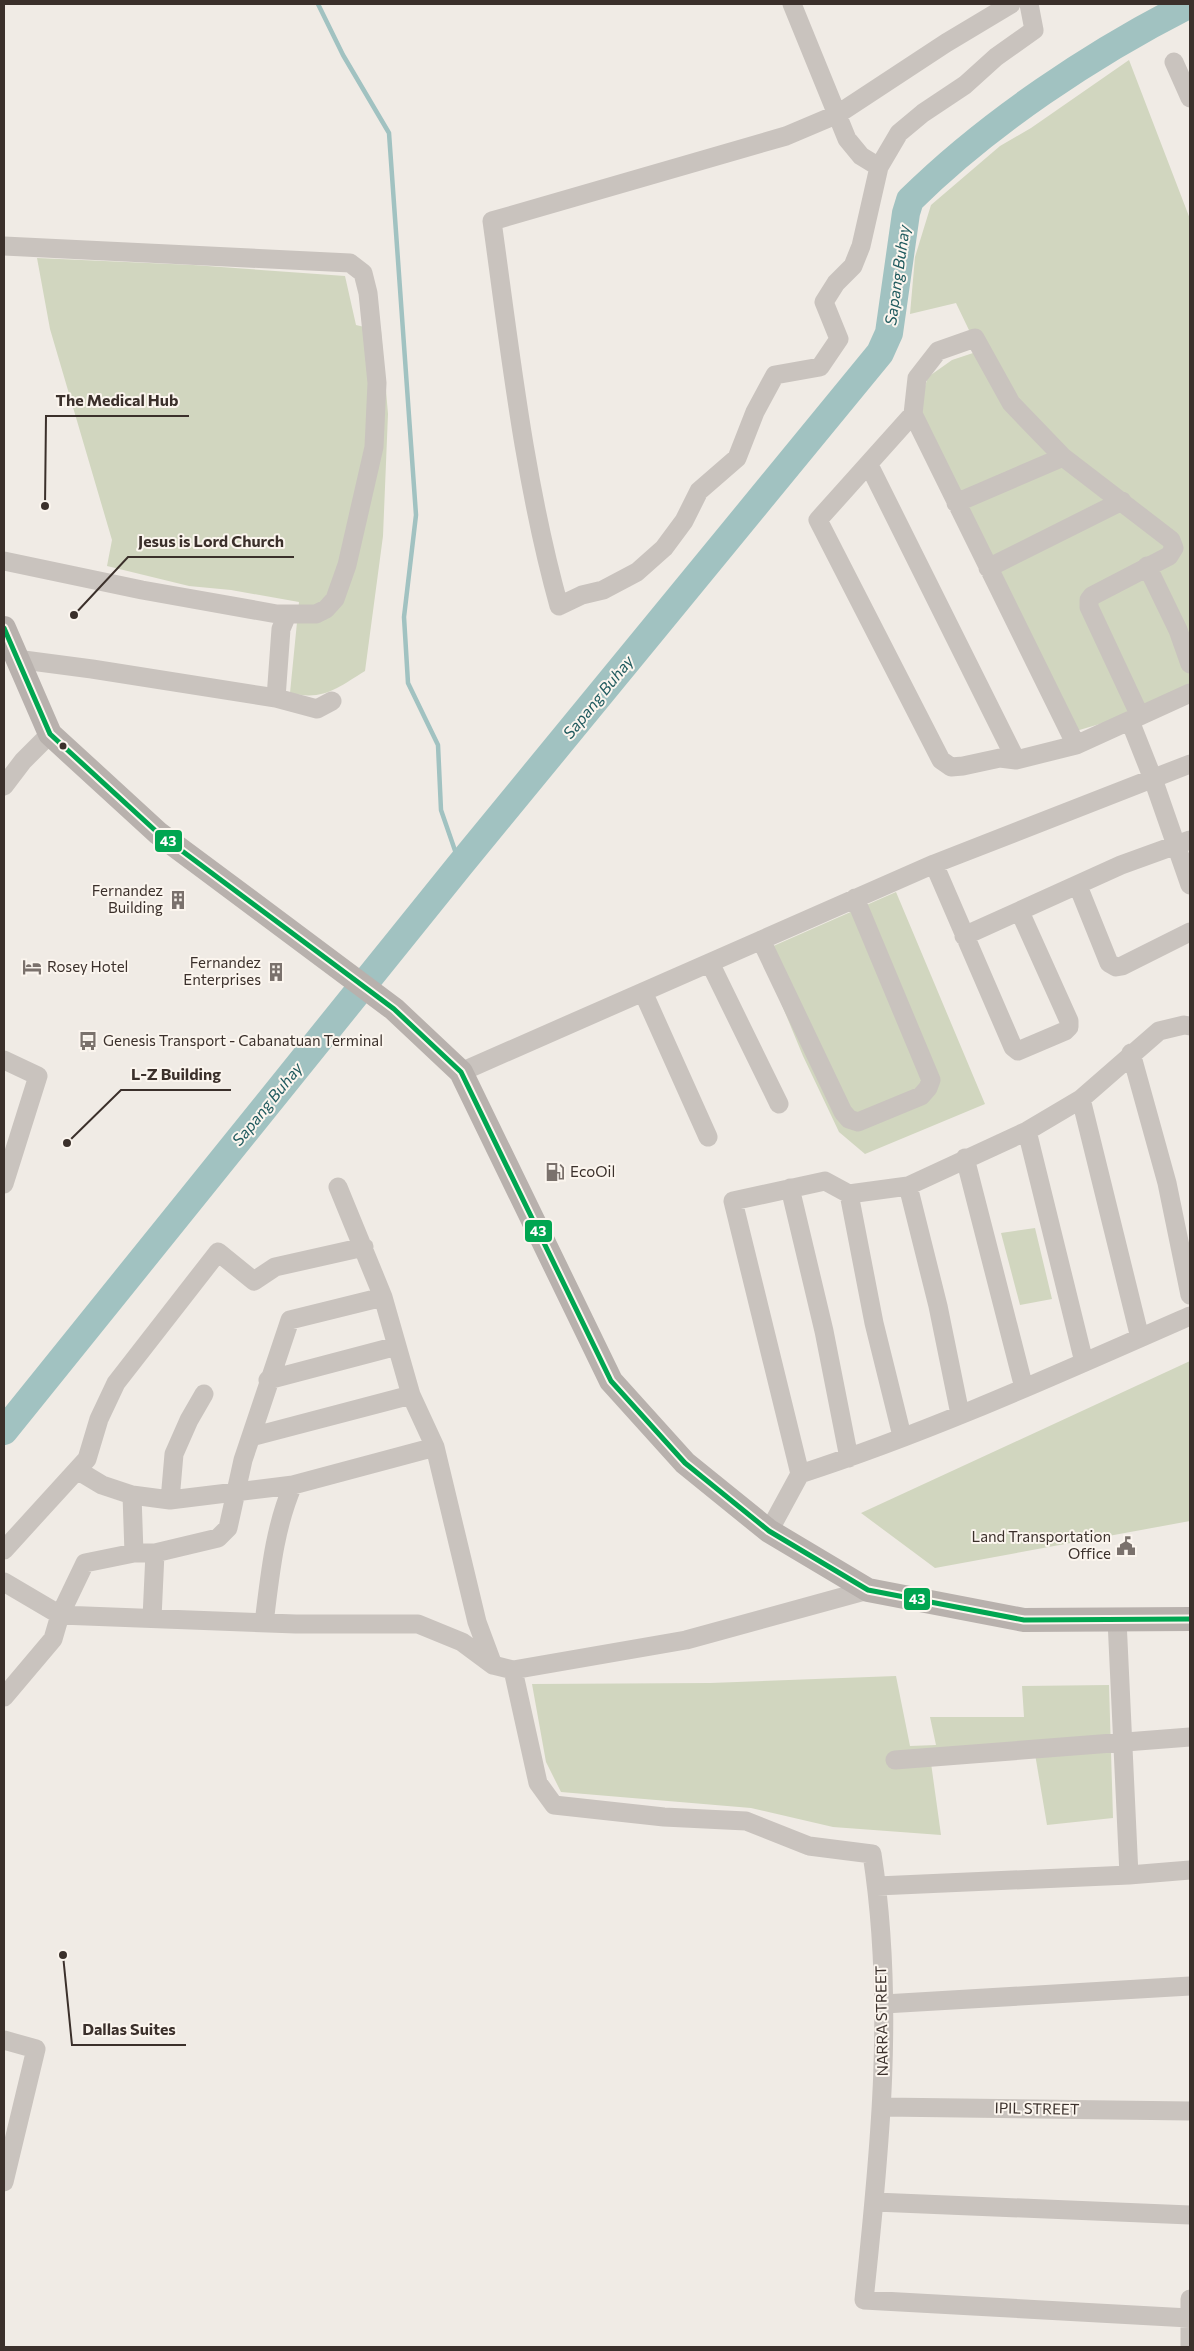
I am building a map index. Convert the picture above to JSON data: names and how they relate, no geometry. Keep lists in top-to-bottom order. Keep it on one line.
{"streets":{"street":["NARRA STREET","IPIL STREET"]},"crossings":[["NARRA STREET","IPIL STREET"]],"water":["Sapang Buhay"],"places":{"other":["The Medical Hub","Jesus is Lord Church","L-Z Building","Dallas Suites"],"building":["Fernandez Building","Fernandez Enterprises"],"hotel":["Rosey Hotel"],"bus stop":["Genesis Transport - Cabanatuan Terminal"],"fuel station":["EcoOil"],"public building":["Land Transportation Office"]},"lines":["transit line 43"]}
